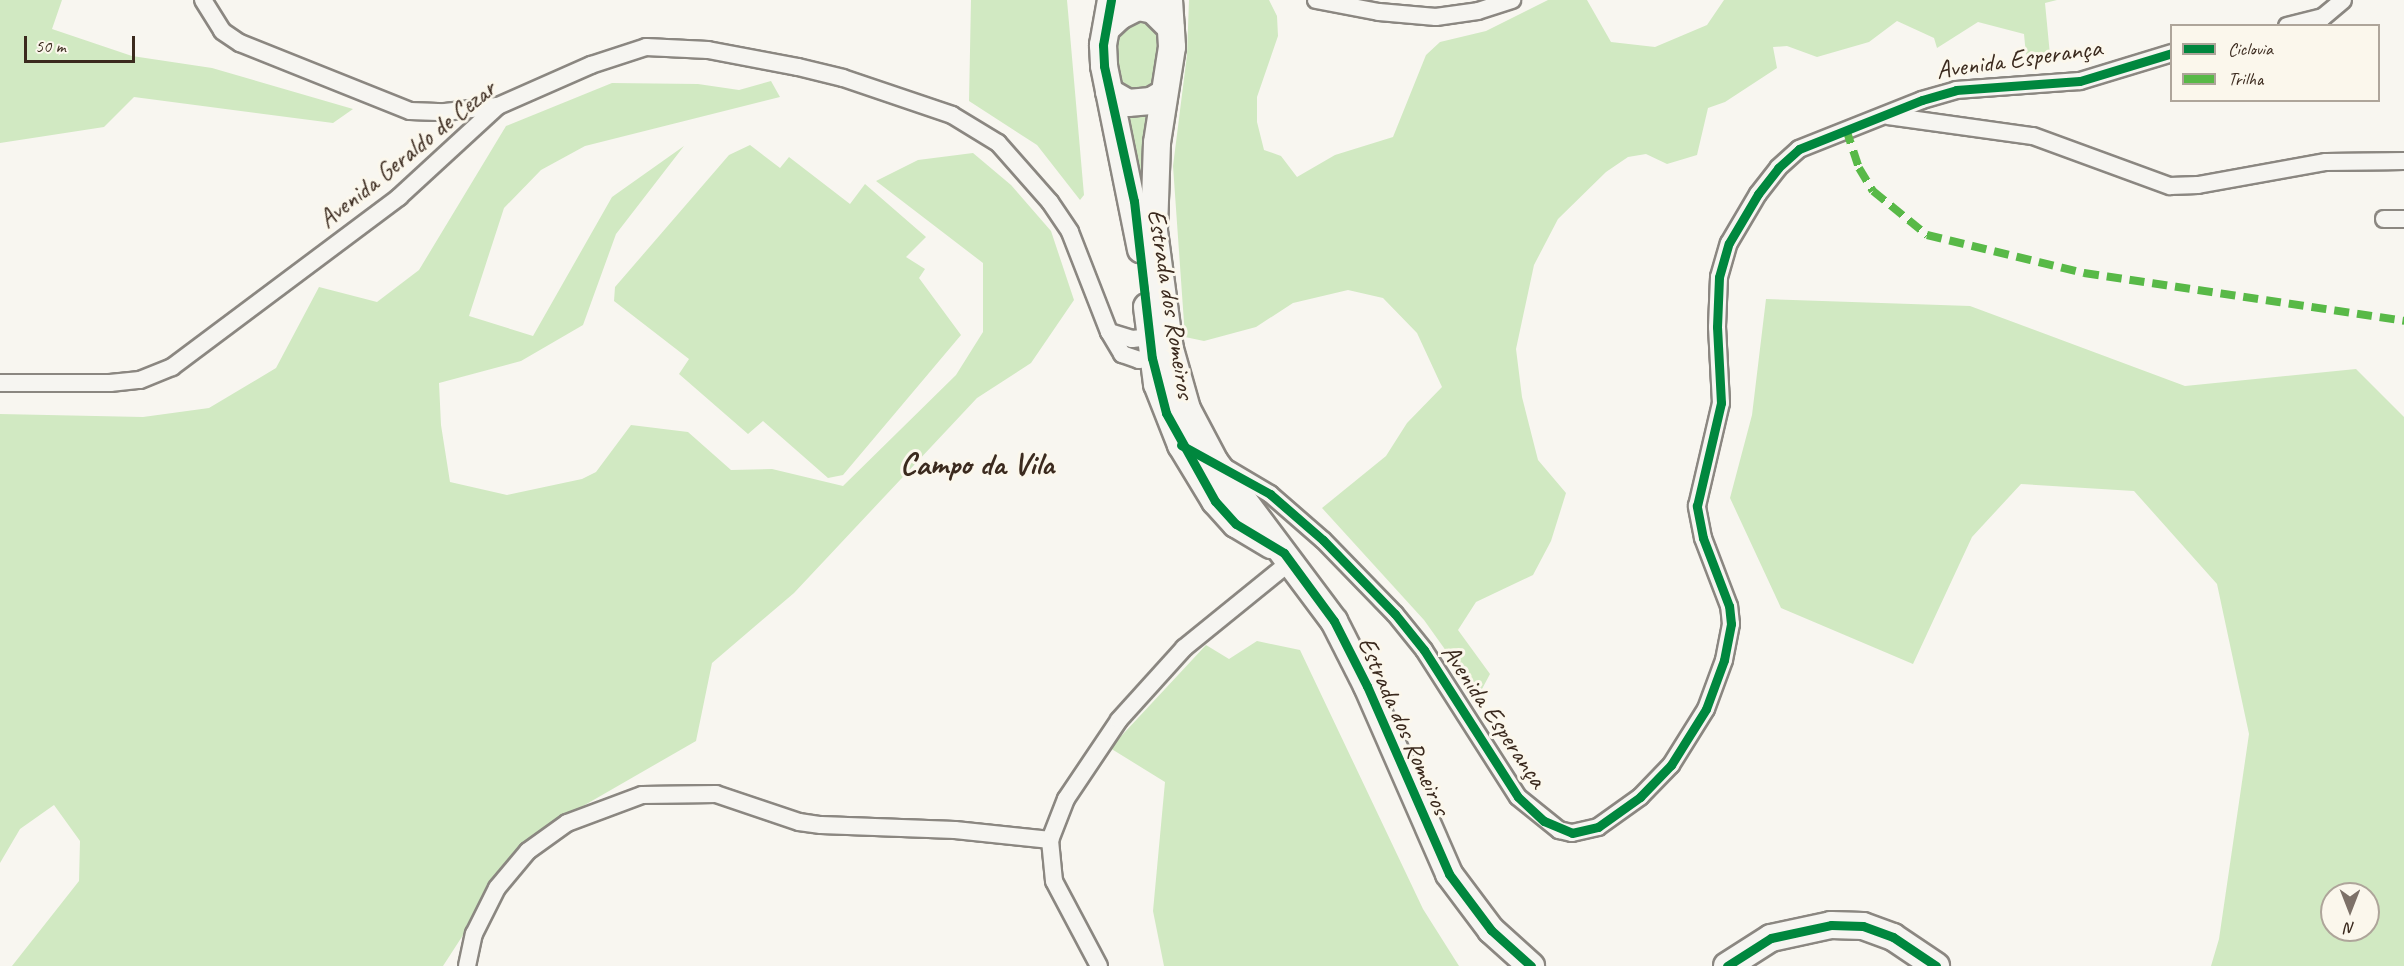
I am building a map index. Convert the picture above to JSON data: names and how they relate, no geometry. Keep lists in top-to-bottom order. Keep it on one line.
{"streets":{"main road":["Estrada dos Romeiros"],"street":["Avenida Esperança","Avenida Geraldo de Cezar"]},"crossings":[["Avenida Esperança","Estrada dos Romeiros"],["Avenida Geraldo de Cezar","Estrada dos Romeiros"]],"districts":["Campo da Vila"],"legend":["Ciclovia","Trilha"],"scale_bar":"50 m","north":"bottom"}
